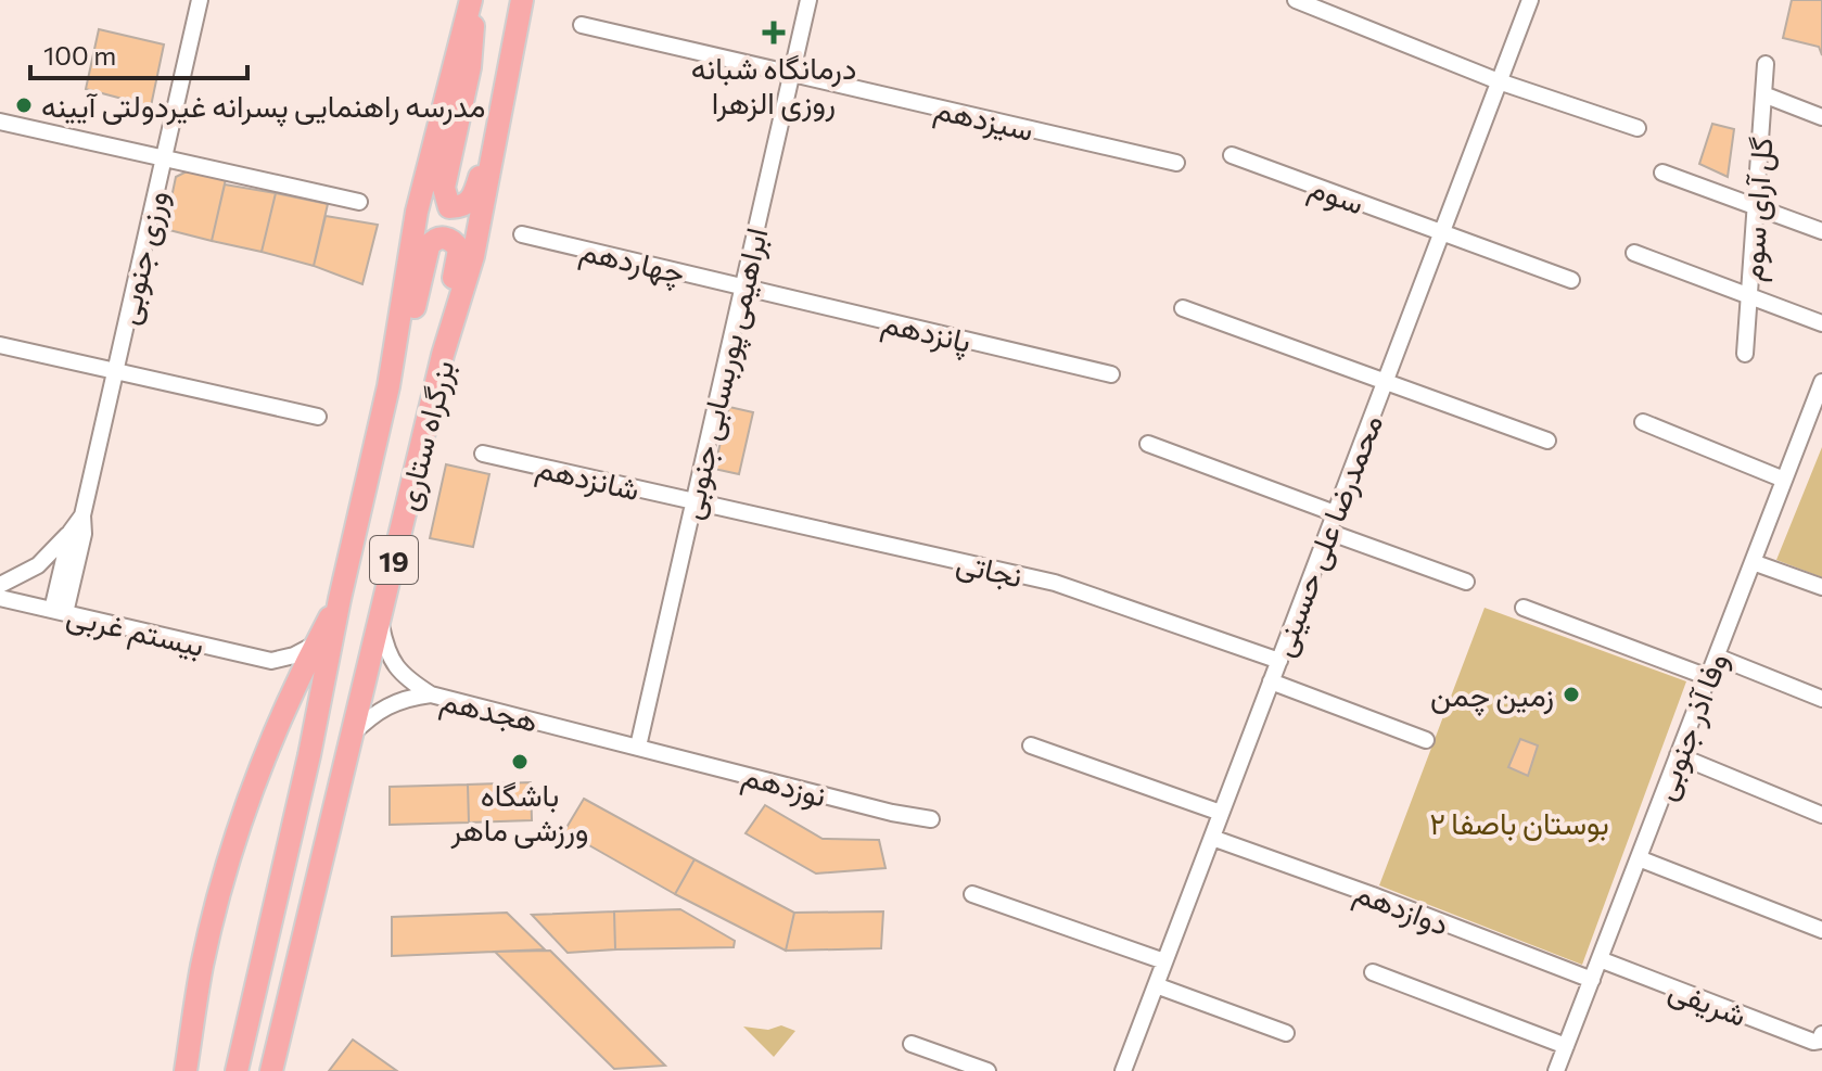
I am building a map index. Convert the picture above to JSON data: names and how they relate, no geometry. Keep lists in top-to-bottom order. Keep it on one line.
{"streets":{"highway":["بزرگراه ستاری","19"],"street":["سیزدهم","سوم","گل آرای سوم","ورزی جنوبی","چهاردهم","پانزدهم","ابراهیمی پوربسابی جنوبی","شانزدهم","محمدرضا علی حسینی","نجاتی","بیستم غربی","هجدهم","وفا آذر جنوبی","نوزدهم","دوازدهم","شریفی"]},"crossings":[["سیزدهم","ابراهیمی پوربسابی جنوبی"],["سوم","محمدرضا علی حسینی"],["ورزی جنوبی","بیستم غربی"],["چهاردهم","پانزدهم"],["چهاردهم","ابراهیمی پوربسابی جنوبی"],["پانزدهم","ابراهیمی پوربسابی جنوبی"],["ابراهیمی پوربسابی جنوبی","شانزدهم"],["ابراهیمی پوربسابی جنوبی","نجاتی"],["ابراهیمی پوربسابی جنوبی","هجدهم"],["ابراهیمی پوربسابی جنوبی","نوزدهم"],["بزرگراه ستاری","هجدهم"],["شانزدهم","نجاتی"],["محمدرضا علی حسینی","نجاتی"],["محمدرضا علی حسینی","دوازدهم"],["هجدهم","نوزدهم"],["وفا آذر جنوبی","دوازدهم"],["وفا آذر جنوبی","شریفی"]],"parks":["بوستان باصفا ۲"],"places":{"health":["درمانگاه شبانه روزی الزهرا"],"other":["مدرسه راهنمایی پسرانه غیردولتی آیینه","زمین چمن","باشگاه ورزشی ماهر"]},"scale_bar":"100 m"}
